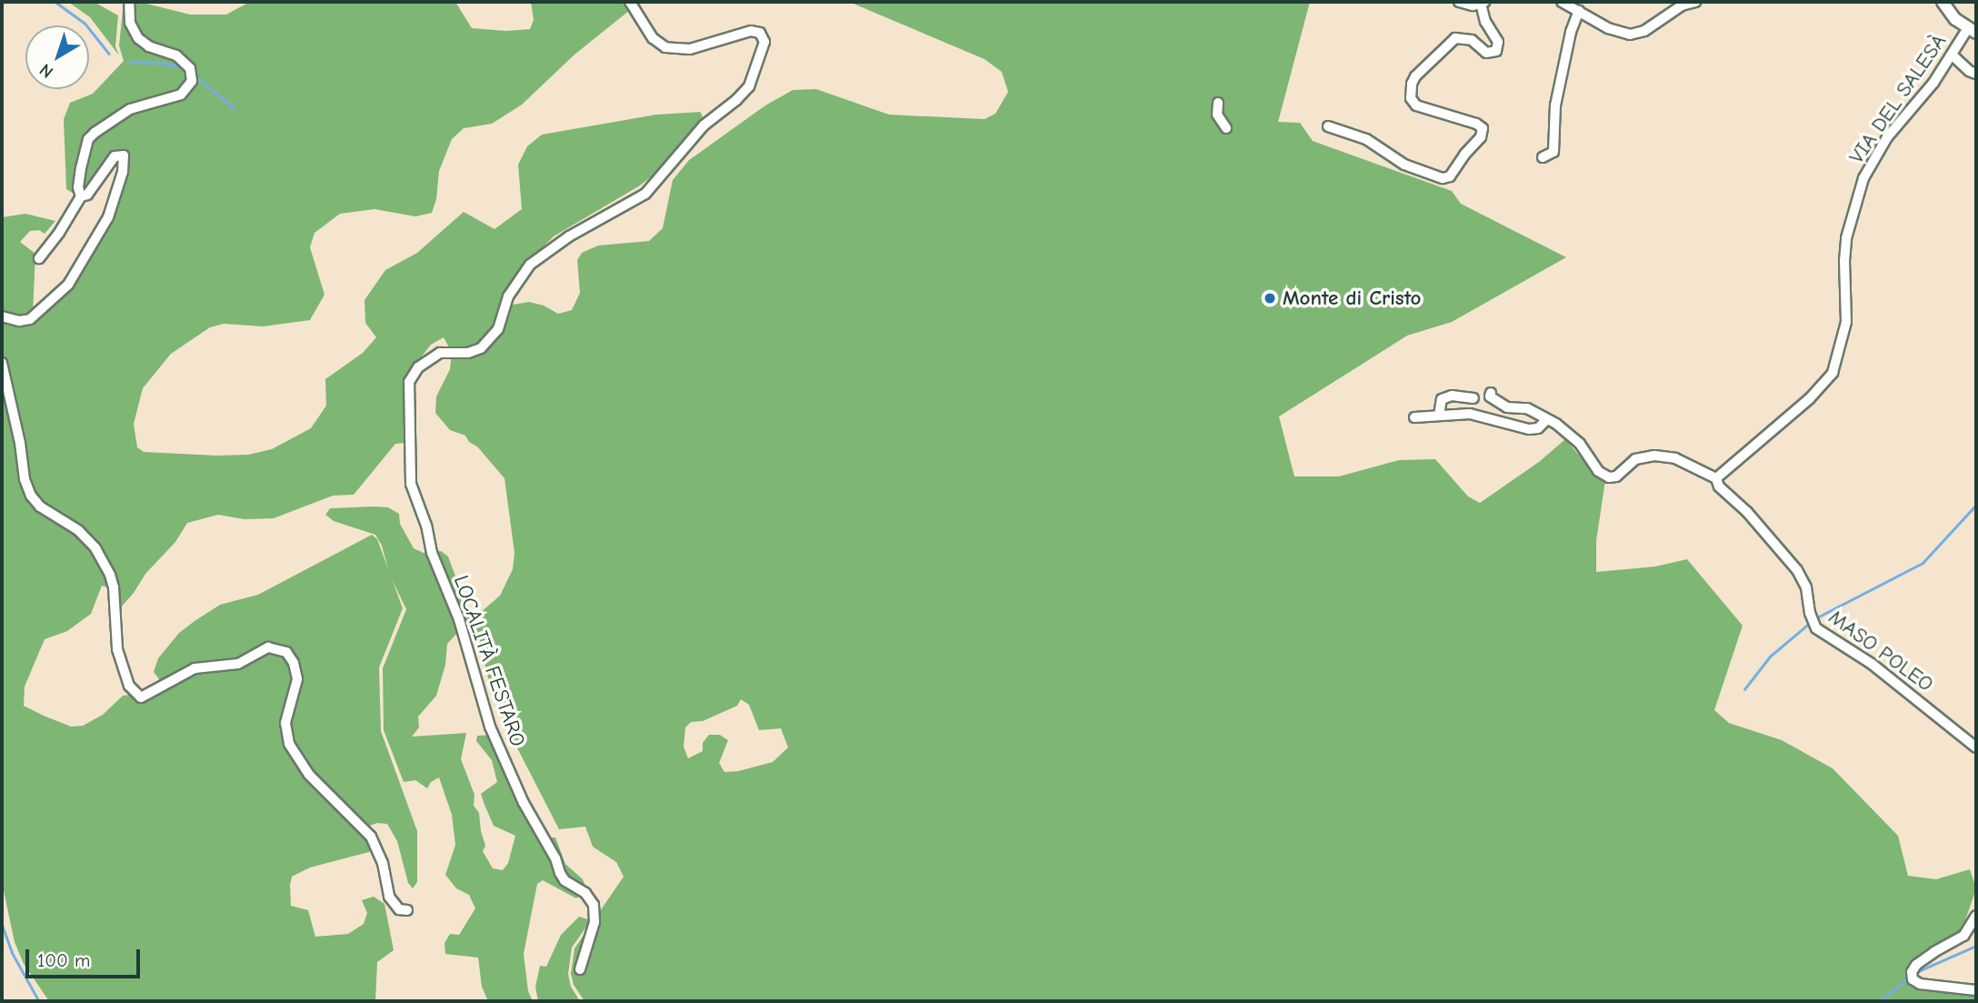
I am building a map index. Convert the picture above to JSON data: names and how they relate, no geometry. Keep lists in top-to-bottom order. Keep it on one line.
{"streets":{"street":["VIA DEL SALESÀ","MASO POLEO","LOCALITÀ FESTARO"]},"crossings":[["VIA DEL SALESÀ","MASO POLEO"]],"places":["Monte di Cristo"],"scale_bar":"100 m","north":"bottom left"}
